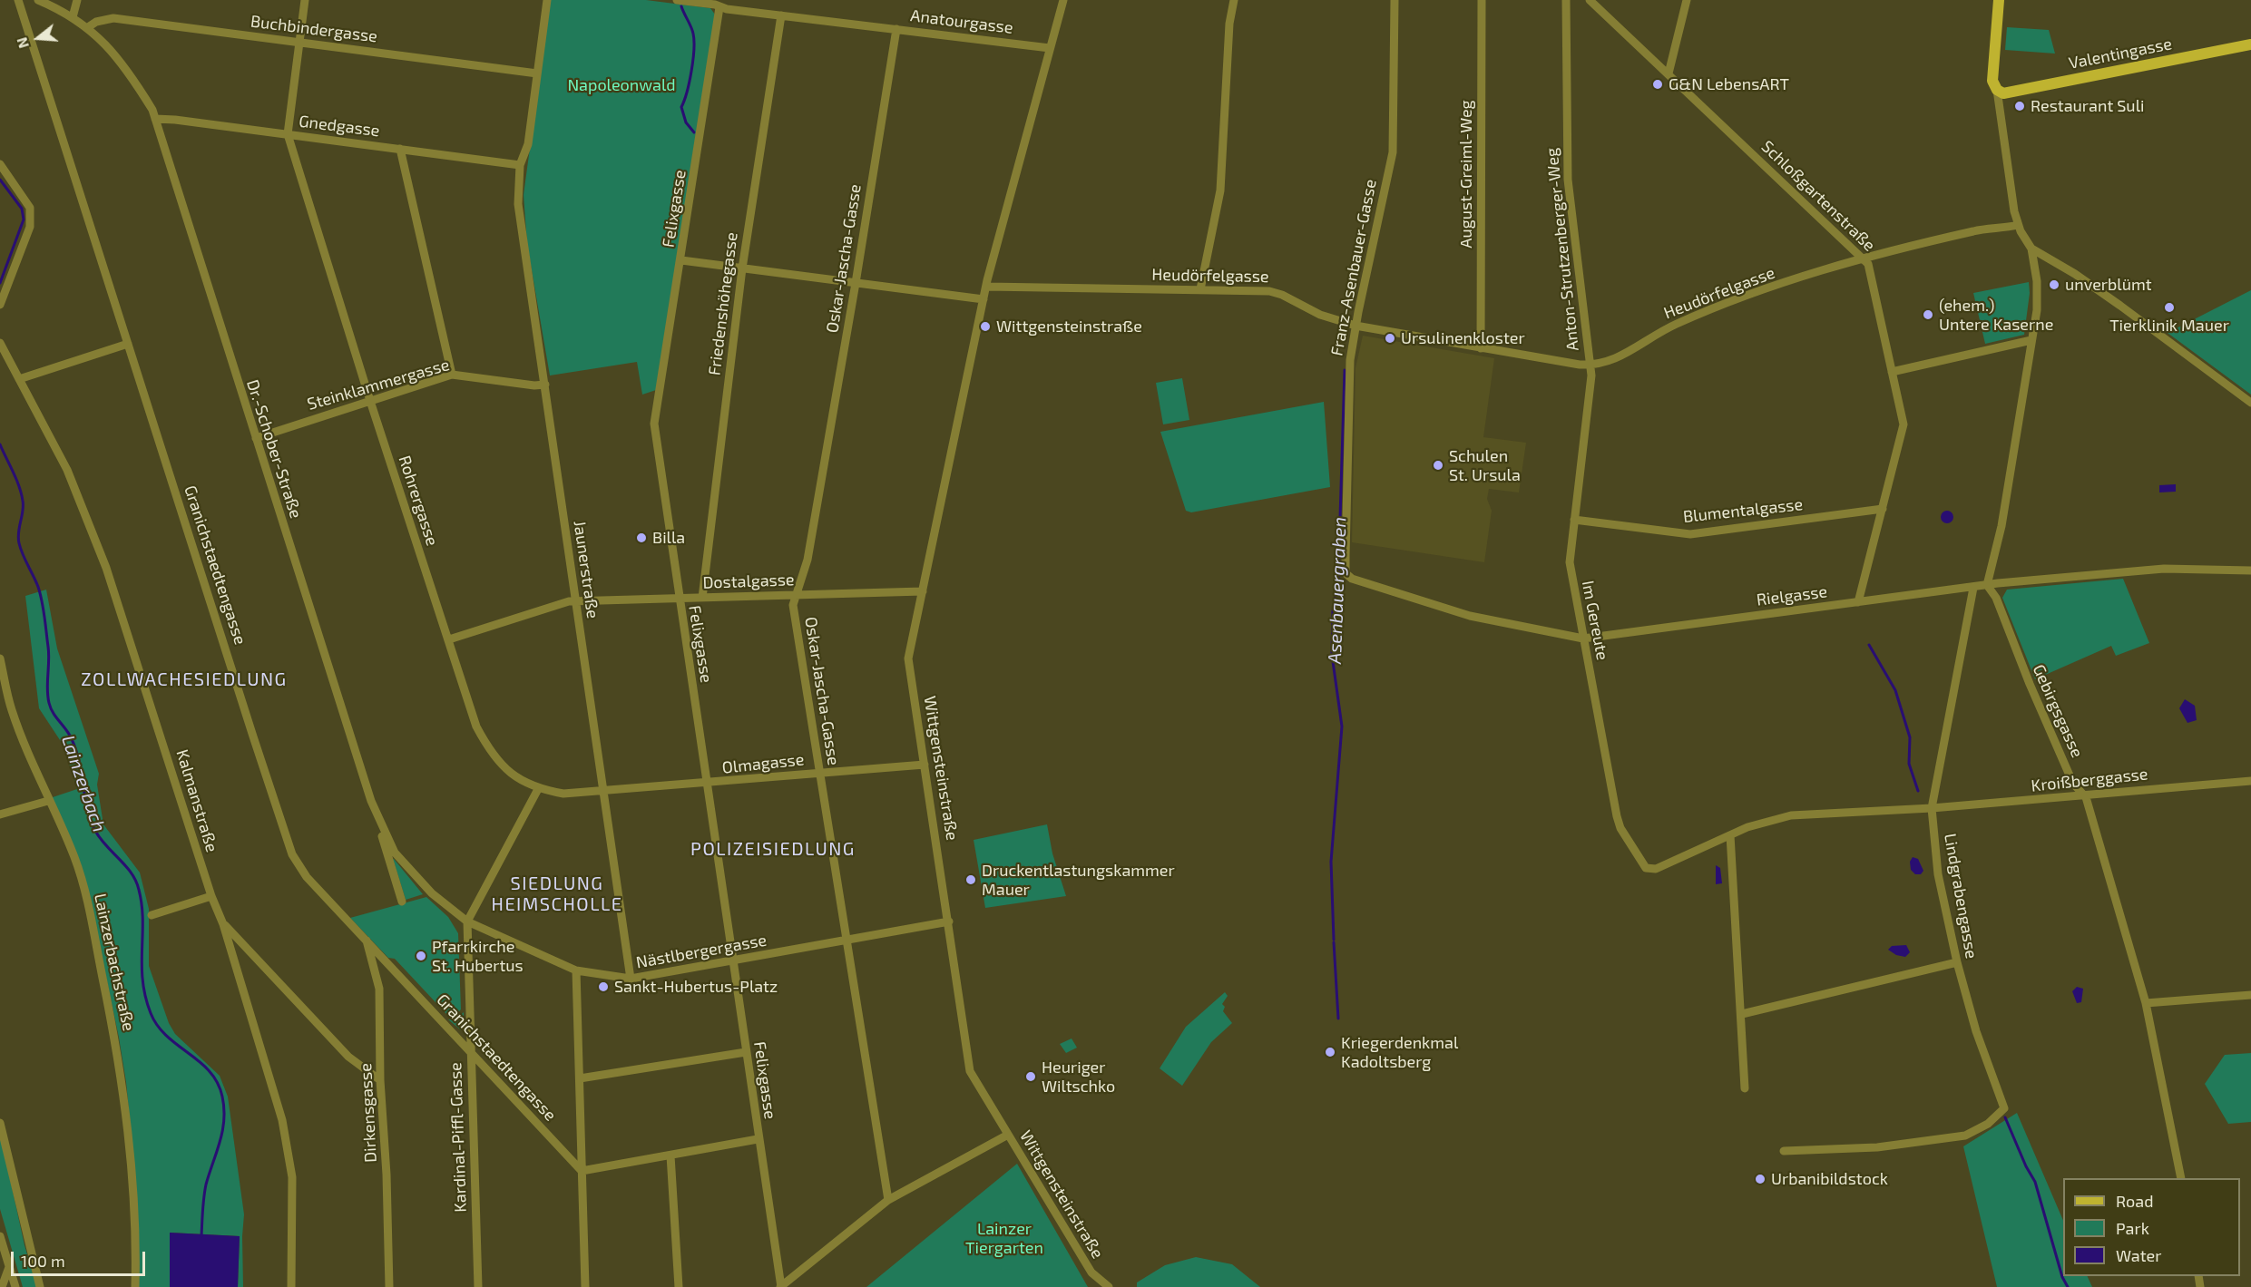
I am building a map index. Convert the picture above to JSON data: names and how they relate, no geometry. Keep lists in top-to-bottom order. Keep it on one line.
{"streets":{"main road":["Valentingasse"],"street":["Anatourgasse","Buchbindergasse","Gnedgasse","August-Greiml-Weg","Schloßgartenstraße","Felixgasse","Anton-Strutzenberger-Weg","Oskar-Jascha-Gasse","Franz-Asenbauer-Gasse","Heudörfelgasse","Friedenshöhegasse","Steinklammergasse","Dr.-Schober-Straße","Rohrergasse","Blumentalgasse","Granichstaedtengasse","Jaunerstraße","Dostalgasse","Rielgasse","Im Gereute","Gebirgsgasse","Olmagasse","Wittgensteinstraße","Kroißberggasse","Kalmanstraße","Lindgrabengasse","Nästlbergergasse","Lainzerbachstraße","Dirkensgasse","Kardinal-Piffl-Gasse"]},"crossings":[["Anatourgasse","Felixgasse"],["Anatourgasse","Oskar-Jascha-Gasse"],["Anatourgasse","Friedenshöhegasse"],["Anatourgasse","Wittgensteinstraße"],["Buchbindergasse","Dr.-Schober-Straße"],["Buchbindergasse","Jaunerstraße"],["Gnedgasse","Dr.-Schober-Straße"],["Gnedgasse","Rohrergasse"],["Gnedgasse","Jaunerstraße"],["August-Greiml-Weg","Heudörfelgasse"],["Schloßgartenstraße","Heudörfelgasse"],["Schloßgartenstraße","Blumentalgasse"],["Schloßgartenstraße","Rielgasse"],["Felixgasse","Dostalgasse"],["Felixgasse","Olmagasse"],["Felixgasse","Nästlbergergasse"],["Anton-Strutzenberger-Weg","Heudörfelgasse"],["Anton-Strutzenberger-Weg","Im Gereute"],["Oskar-Jascha-Gasse","Dostalgasse"],["Oskar-Jascha-Gasse","Olmagasse"],["Oskar-Jascha-Gasse","Nästlbergergasse"],["Franz-Asenbauer-Gasse","Heudörfelgasse"],["Franz-Asenbauer-Gasse","Rielgasse"],["Heudörfelgasse","Im Gereute"],["Heudörfelgasse","Wittgensteinstraße"],["Friedenshöhegasse","Dostalgasse"],["Steinklammergasse","Dr.-Schober-Straße"],["Steinklammergasse","Rohrergasse"],["Steinklammergasse","Jaunerstraße"],["Dr.-Schober-Straße","Nästlbergergasse"],["Dr.-Schober-Straße","Kardinal-Piffl-Gasse"],["Rohrergasse","Jaunerstraße"],["Rohrergasse","Dostalgasse"],["Rohrergasse","Olmagasse"],["Blumentalgasse","Im Gereute"],["Granichstaedtengasse","Dirkensgasse"],["Granichstaedtengasse","Kardinal-Piffl-Gasse"],["Jaunerstraße","Dostalgasse"],["Jaunerstraße","Olmagasse"],["Jaunerstraße","Nästlbergergasse"],["Dostalgasse","Wittgensteinstraße"],["Rielgasse","Im Gereute"],["Rielgasse","Gebirgsgasse"],["Rielgasse","Lindgrabengasse"],["Im Gereute","Kroißberggasse"],["Gebirgsgasse","Kroißberggasse"],["Olmagasse","Wittgensteinstraße"],["Wittgensteinstraße","Nästlbergergasse"],["Kroißberggasse","Lindgrabengasse"],["Nästlbergergasse","Kardinal-Piffl-Gasse"]],"districts":["ZOLLWACHESIEDLUNG","POLIZEISIEDLUNG","SIEDLUNG HEIMSCHOLLE"],"water":["Asenbauergraben","Lainzerbach"],"parks":["Napoleonwald","Lainzer Tiergarten"],"places":["G&N LebensART","Restaurant Suli","unverblümt","Tierklinik Mauer","(ehem.) Untere Kaserne","Wittgensteinstraße","Ursulinenkloster","Schulen St. Ursula","Billa","Druckentlastungskammer Mauer","Pfarrkirche St. Hubertus","Sankt-Hubertus-Platz","Kriegerdenkmal Kadoltsberg","Heuriger Wiltschko","Urbanibildstock"],"legend":["Road","Park","Water"],"scale_bar":"100 m","north":"left"}
